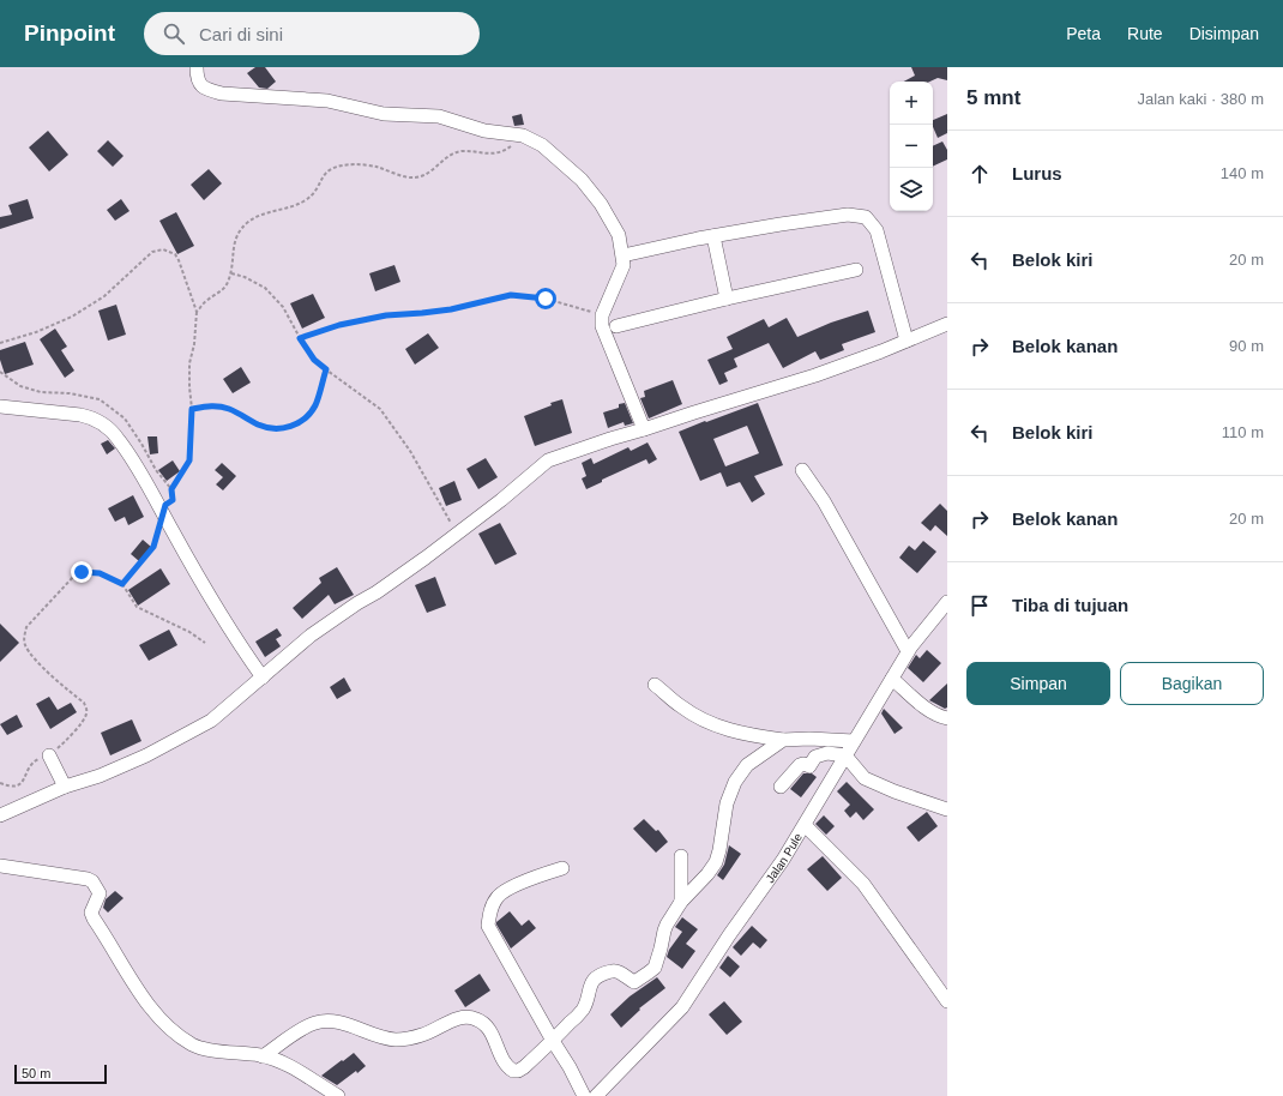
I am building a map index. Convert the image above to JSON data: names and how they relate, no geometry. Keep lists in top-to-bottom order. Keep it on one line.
{"streets":{"street":["Jalan Pule"]},"scale_bar":"50 m","page":{"header":"Pinpoint","search":"Cari di sini","nav":["Peta","Rute","Disimpan"],"heading":["5 mnt","Jalan kaki · 380 m"],"map_buttons":["+","−"],"list":[["Lurus","140 m"],["Belok kiri","20 m"],["Belok kanan","90 m"],["Belok kiri","110 m"],["Belok kanan","20 m"],"Tiba di tujuan"],"buttons":["Simpan","Bagikan"],"scale":"50 m"}}
